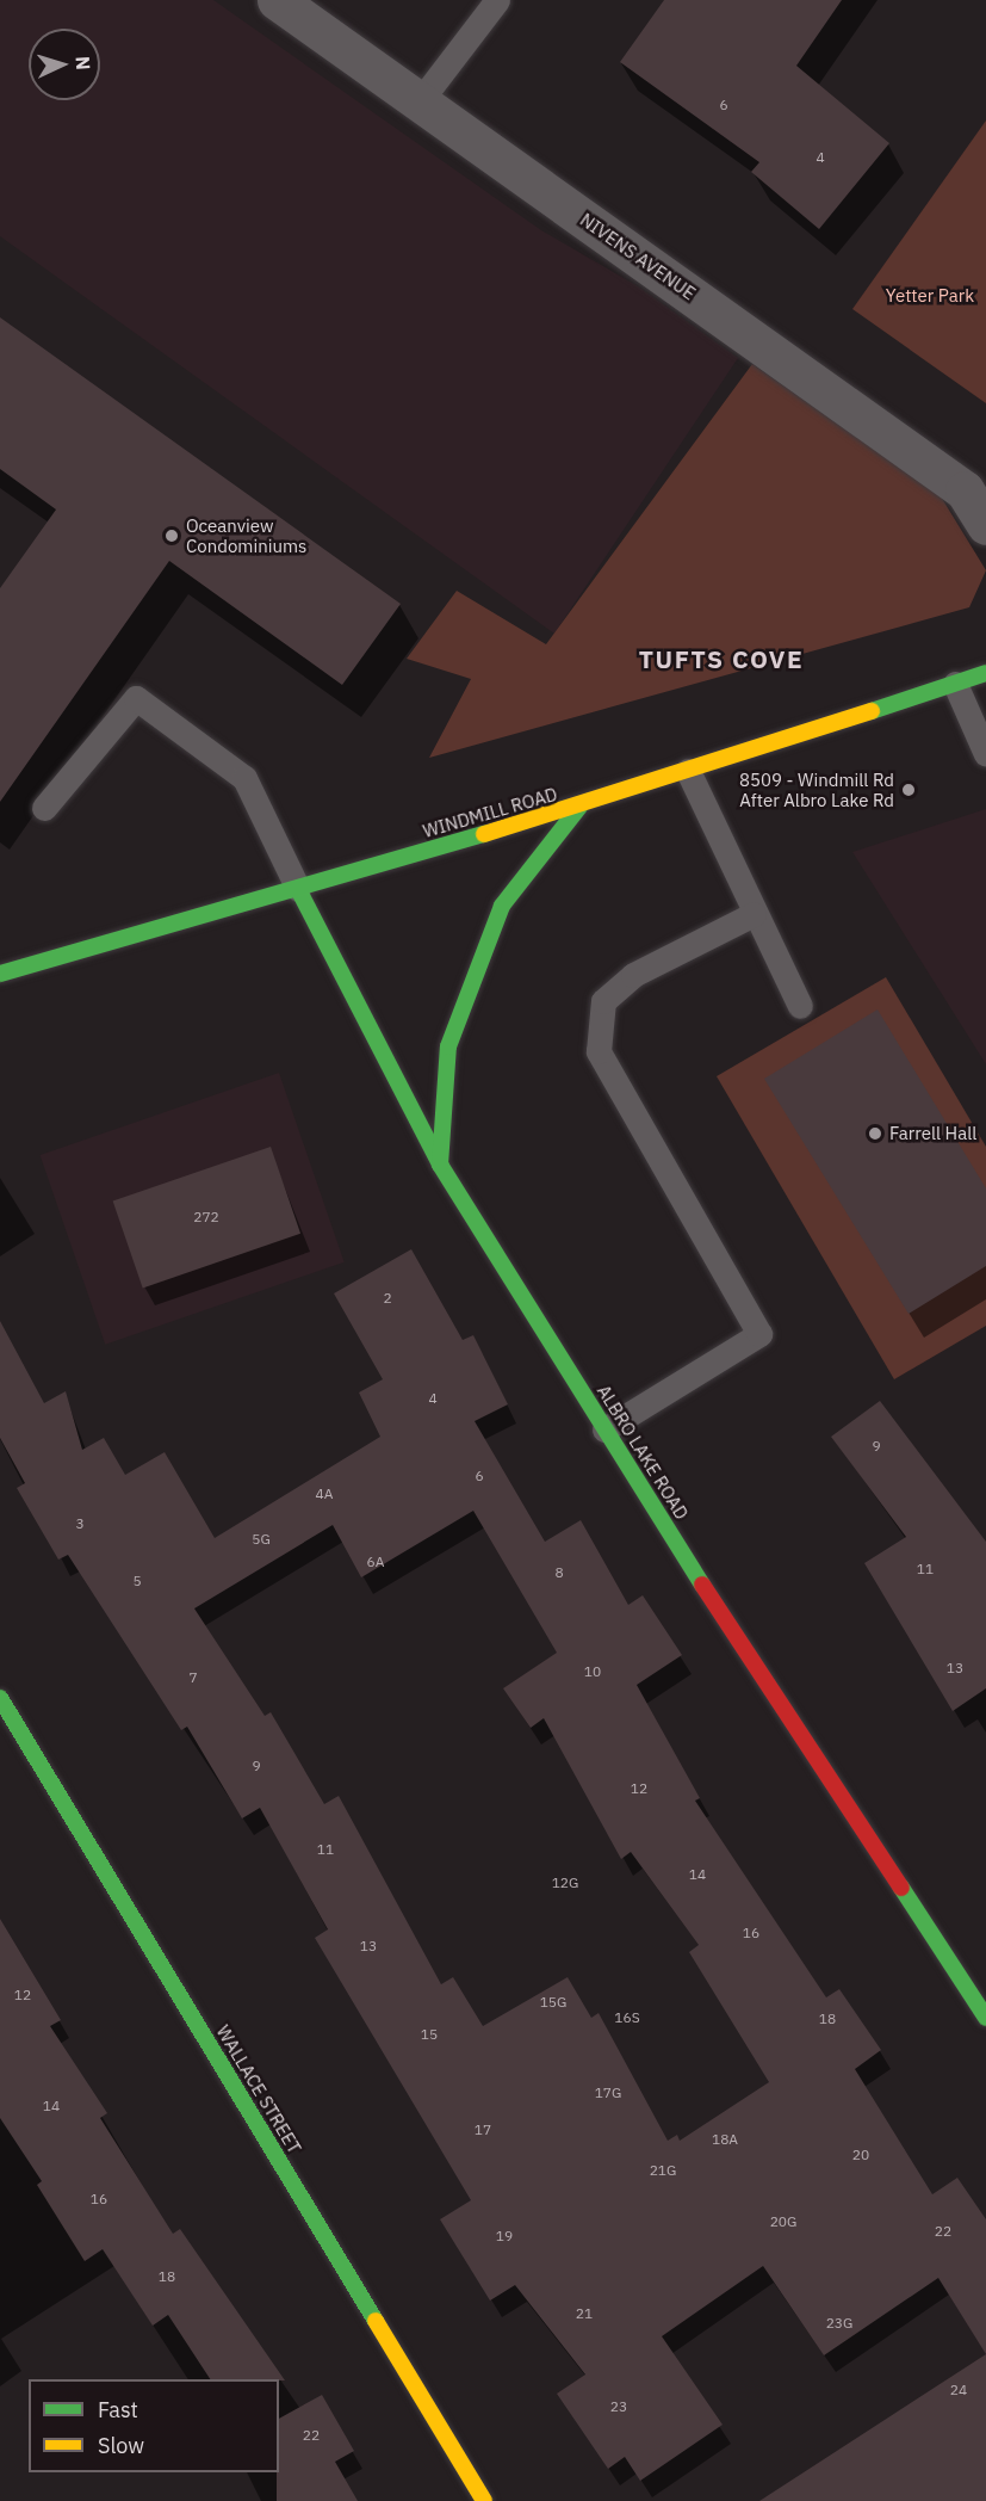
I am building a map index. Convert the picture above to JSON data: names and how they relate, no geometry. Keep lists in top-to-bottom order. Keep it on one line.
{"streets":{"main road":["WINDMILL ROAD","ALBRO LAKE ROAD","WALLACE STREET"],"street":["NIVENS AVENUE"]},"crossings":[["WINDMILL ROAD","ALBRO LAKE ROAD"]],"districts":["TUFTS COVE"],"parks":["Yetter Park"],"places":["Oceanview Condominiums","8509 - Windmill Rd After Albro Lake Rd","Farrell Hall"],"house_numbers":["6","4","272","2","4","9","6","4A","3","5G","6A","11","8","5","13","10","7","9","12","11","14","12G","16","13","12","15G","16S","18","15","17G","14","17","18A","20","21G","16","20G","22","19","18","21","23G","24","23","22"],"legend":["Fast","Slow"],"north":"right"}
